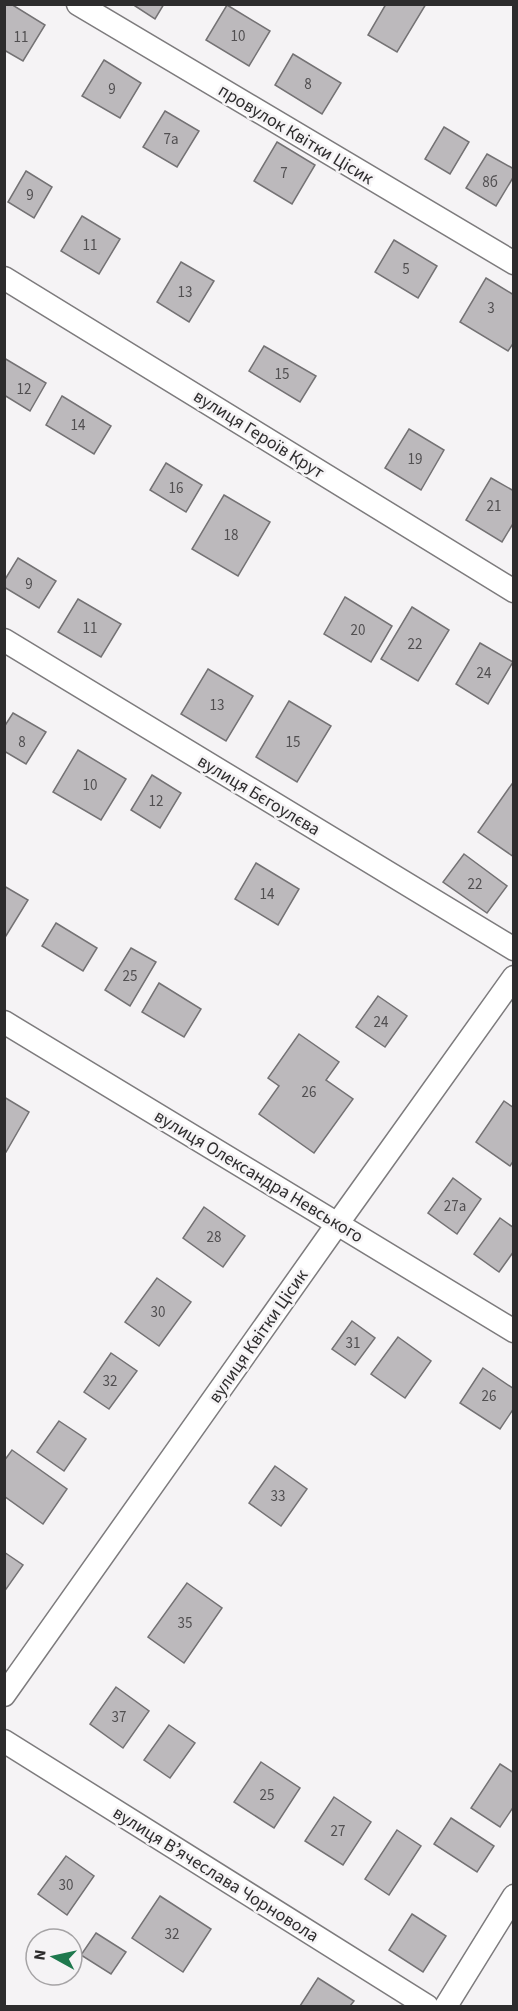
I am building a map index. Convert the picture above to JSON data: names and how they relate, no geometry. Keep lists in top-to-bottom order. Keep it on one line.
{"streets":{"street":["провулок Квітки Цісик","вулиця Героїв Крут","вулиця Бєгоулєва","вулиця Олександра Невського","вулиця Квітки Цісик","вулиця Вʼячеслава Чорновола"]},"crossings":[["вулиця Олександра Невського","вулиця Квітки Цісик"]],"house_numbers":["10","11","8","9","7а","7","8б","9","11","5","13","3","15","12","14","19","16","21","18","9","11","20","22","24","13","8","15","10","12","22","14","25","24","26","27а","28","30","31","32","26","33","35","37","25","27","30","32"],"north":"left"}
